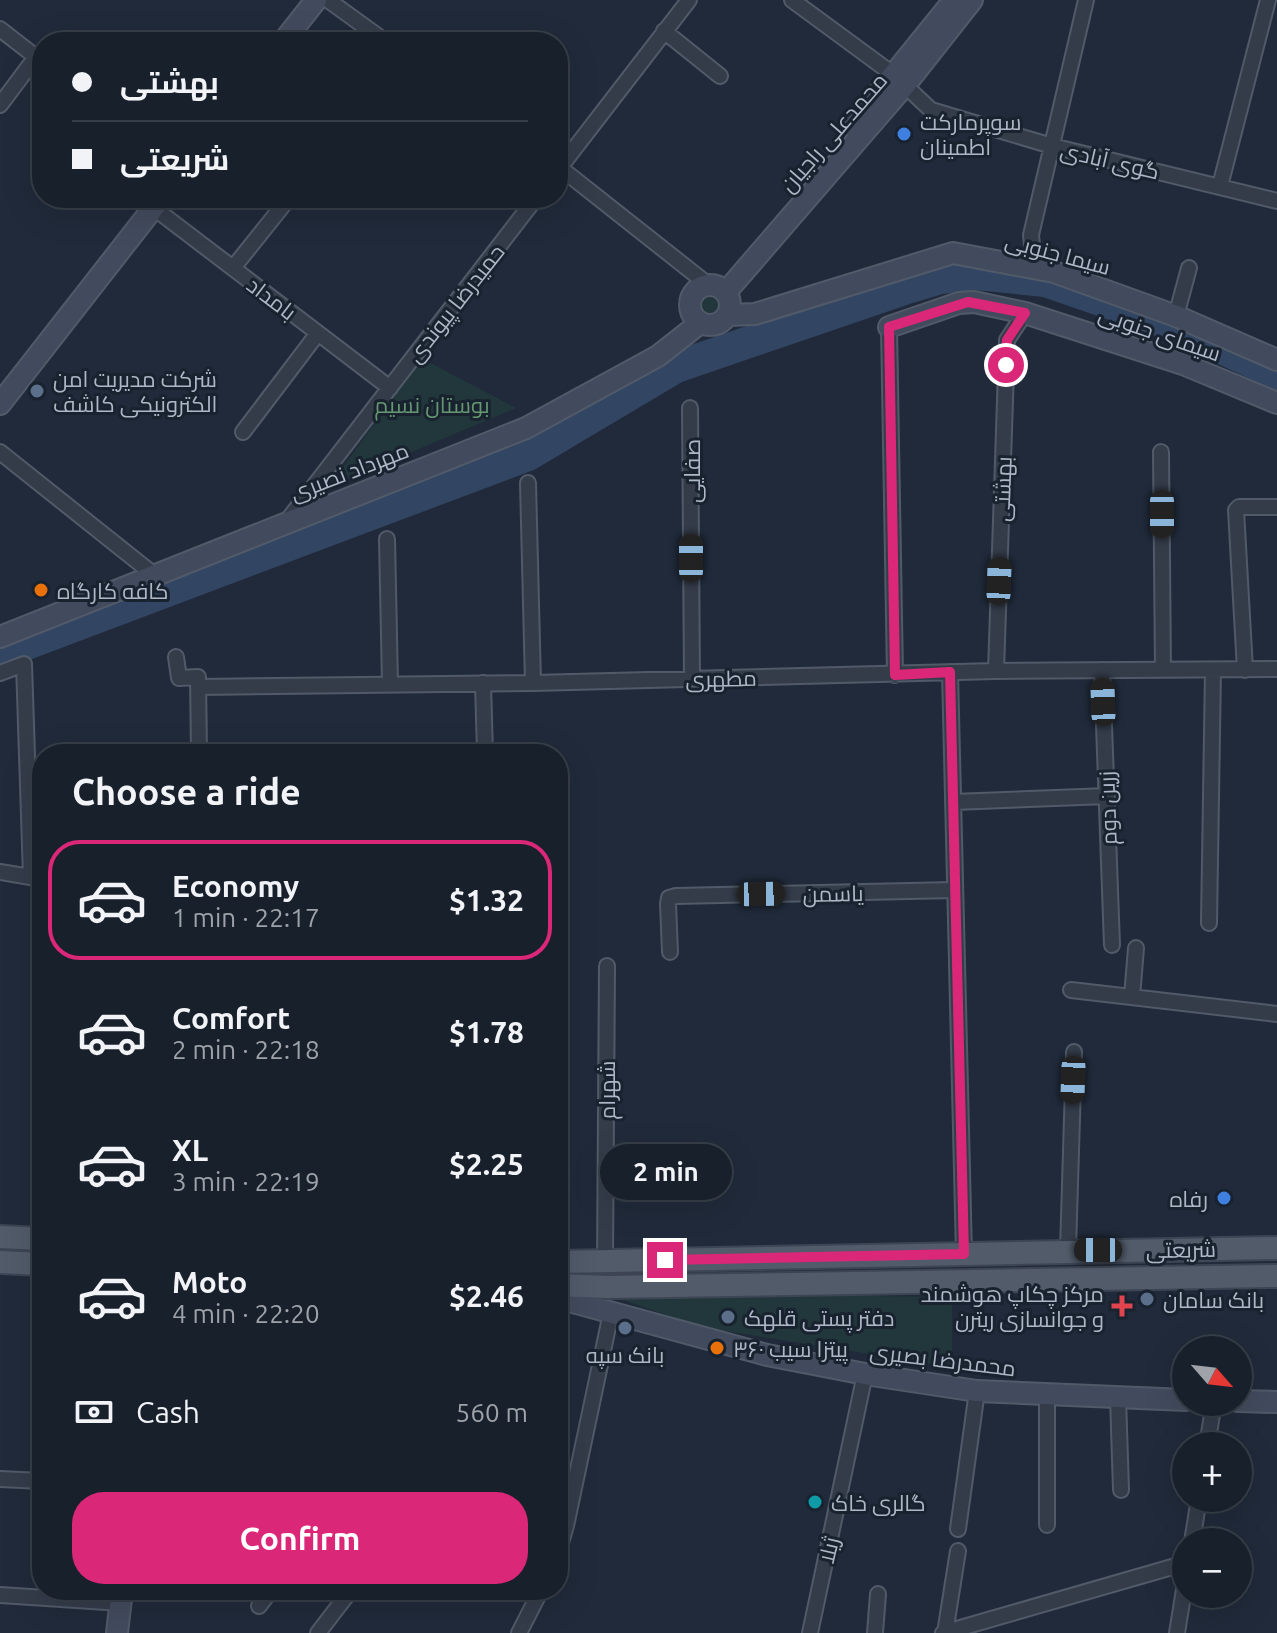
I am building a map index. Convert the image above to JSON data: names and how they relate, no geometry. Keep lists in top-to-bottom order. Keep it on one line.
{"streets":{"main road":["شریعتی"],"street":["محمدعلی راجیان","گوی آبادی","سیما جنوبی","بامداد","حمیدرضا پیوندی","سیمای جنوبی","مهرداد نصیری","صفایی","بهشتی","مطهری","زرین دوم","یاسمن","شهرام","محمدرضا بصیری","ژیلا"]},"crossings":[["محمدعلی راجیان","گوی آبادی"],["محمدعلی راجیان","سیما جنوبی"],["محمدعلی راجیان","مهرداد نصیری"],["سیما جنوبی","مهرداد نصیری"],["بامداد","حمیدرضا پیوندی"],["حمیدرضا پیوندی","مهرداد نصیری"],["سیمای جنوبی","بهشتی"],["صفایی","مطهری"],["بهشتی","مطهری"],["مطهری","زرین دوم"],["شهرام","شریعتی"],["محمدرضا بصیری","ژیلا"]],"parks":["بوستان نسیم"],"places":{"other":["سوپرمارکت اطمینان","شرکت مدیریت امن الکترونیکی کاشف","کافه کارگاه","رفاه","بانک سامان","دفتر پستی قلهک","بانک سپه","پیتزا سیب ٣۶٠","گالری خاک"],"health":["مرکز چکاپ هوشمند و جوانسازی ریترن"]},"north":"bottom right","page":{"banner":["بهشتی","شریعتی"],"heading":"Choose a ride","list":[{"name":"Economy","note":"1 min · 22:17","value":"$1.32"},{"name":"Comfort","note":"2 min · 22:18","value":"$1.78"},{"name":"XL","note":"3 min · 22:19","value":"$2.25"},{"name":"Moto","note":"4 min · 22:20","value":"$2.46"}],"bubble":"2 min","map_buttons":["+","−"],"pay":["Cash","560 m"],"buttons":"Confirm"}}
